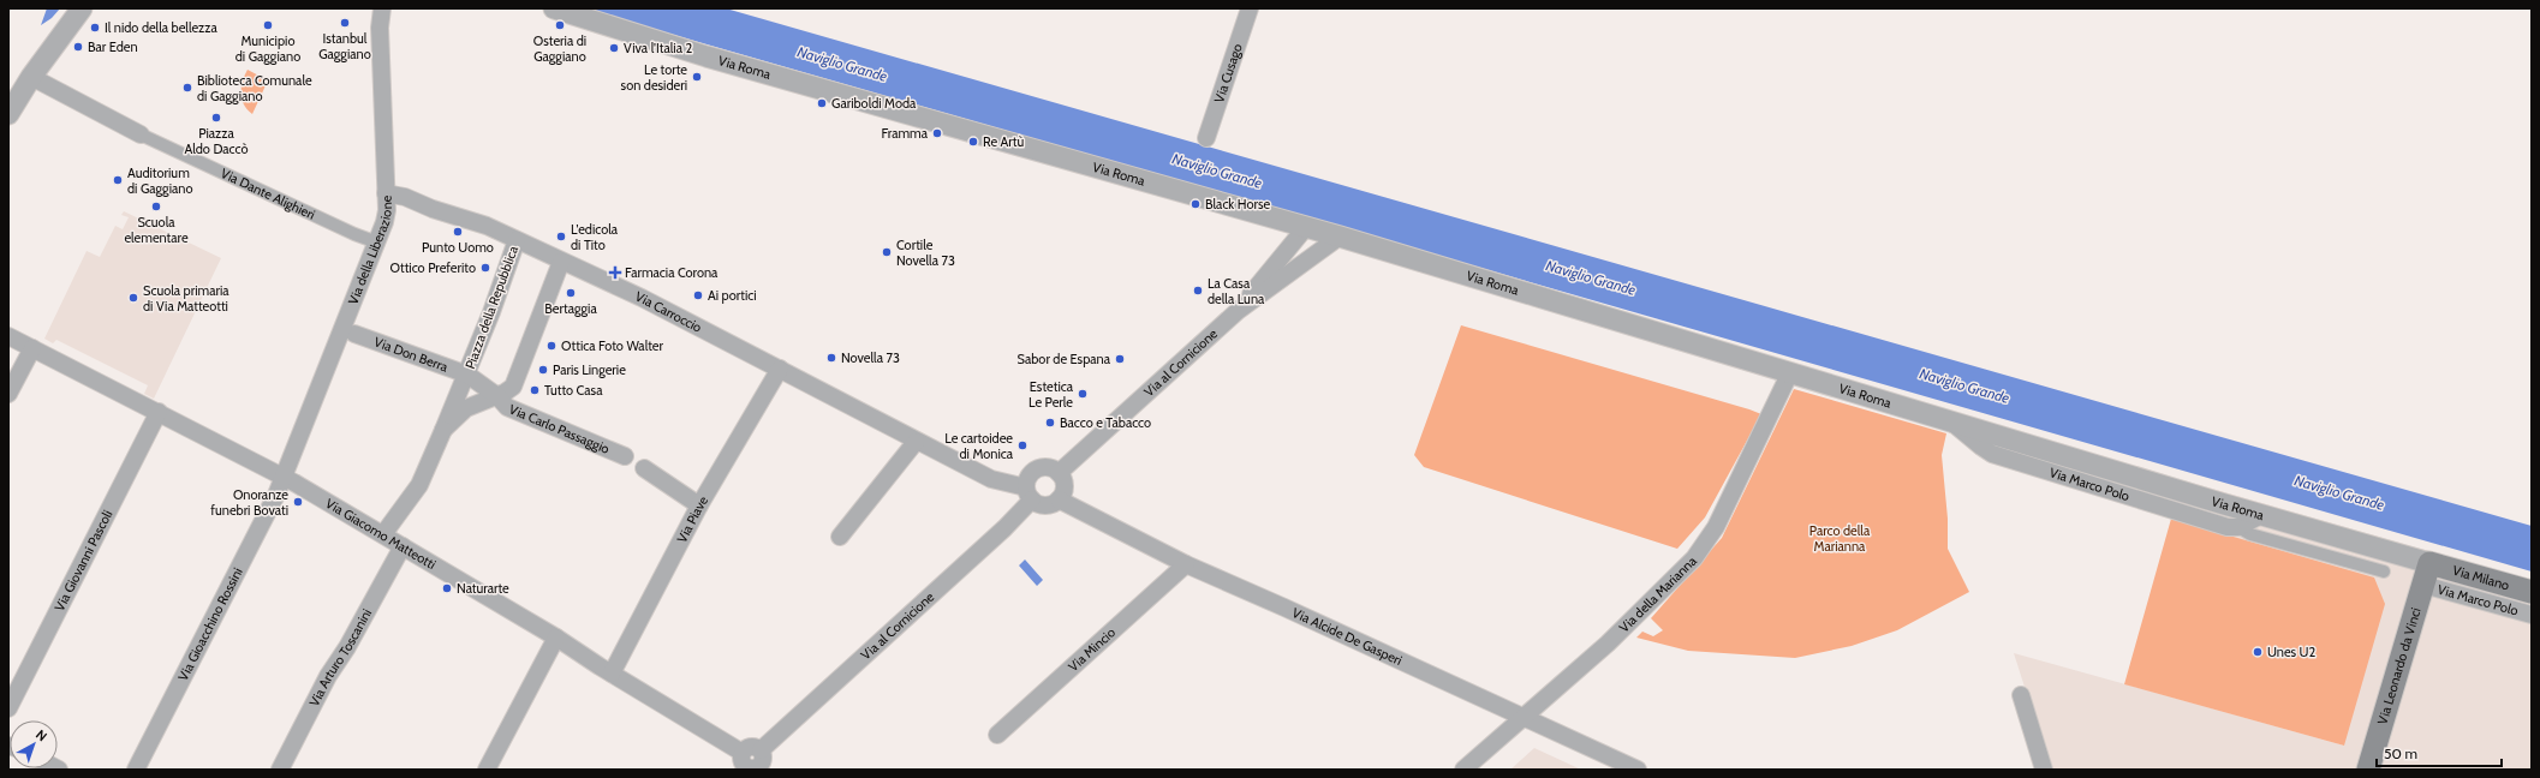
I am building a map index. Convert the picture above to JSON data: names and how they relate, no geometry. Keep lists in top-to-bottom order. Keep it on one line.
{"streets":{"main road":["Via Milano","Via Leonardo da Vinci"],"street":["Via Roma","Via Cusago","Via Dante Alighieri","Via della Liberazione","Piazza della Repubblica","Via Carroccio","Via Don Berra","Via al Cornicione","Via Carlo Passaggio","Via Marco Polo","Via Piave","Via Giacomo Matteotti","Via Giovanni Pascoli","Via della Marianna","Via Gioacchino Rossini","Via Alcide De Gasperi","Via Mincio","Via Arturo Toscanini"]},"crossings":[["Via Roma","Via al Cornicione"],["Via Roma","Via Marco Polo"],["Via Roma","Via Milano"],["Via Roma","Via della Marianna"],["Via Roma","Via Leonardo da Vinci"],["Via Dante Alighieri","Via della Liberazione"],["Via della Liberazione","Via Carroccio"],["Via della Liberazione","Via Giacomo Matteotti"],["Via della Liberazione","Via Gioacchino Rossini"],["Piazza della Repubblica","Via Carroccio"],["Piazza della Repubblica","Via Don Berra"],["Piazza della Repubblica","Via Carlo Passaggio"],["Piazza della Repubblica","Via Giacomo Matteotti"],["Via Carroccio","Via al Cornicione"],["Via Carroccio","Via Piave"],["Via Carroccio","Via Alcide De Gasperi"],["Via al Cornicione","Via Alcide De Gasperi"],["Via Marco Polo","Via Leonardo da Vinci"],["Via Piave","Via Giacomo Matteotti"],["Via Giacomo Matteotti","Via Giovanni Pascoli"],["Via Giacomo Matteotti","Via Gioacchino Rossini"],["Via Giacomo Matteotti","Via Arturo Toscanini"],["Via Milano","Via Leonardo da Vinci"],["Via della Marianna","Via Alcide De Gasperi"],["Via Alcide De Gasperi","Via Mincio"]],"water":["Naviglio Grande"],"parks":["Parco della Marianna"],"places":{"other":["Istanbul Gaggiano","Municipio di Gaggiano","Osteria di Gaggiano","Il nido della bellezza","Bar Eden","Viva l'Italia 2","Le torte son desideri","Biblioteca Comunale di Gaggiano","Gariboldi Moda","Piazza Aldo Daccò","Framma","Re Artù","Auditorium di Gaggiano","Black Horse","Scuola elementare","Punto Uomo","L'edicola di Tito","Cortile Novella 73","Ottico Preferito","La Casa della Luna","Bertaggia","Ai portici","Scuola primaria di Via Matteotti","Ottica Foto Walter","Novella 73","Sabor de Espana","Paris Lingerie","Tutto Casa","Estetica Le Perle","Bacco e Tabacco","Le cartoidee di Monica","Onoranze funebri Bovati","Naturarte","Unes U2"],"health":["Farmacia Corona"]},"scale_bar":"50 m","north":"top right"}
